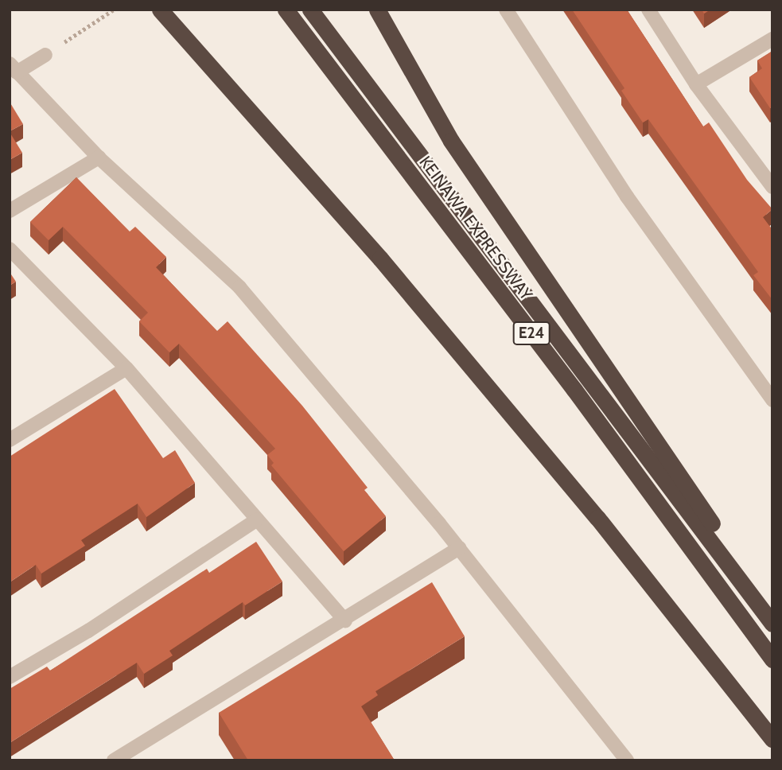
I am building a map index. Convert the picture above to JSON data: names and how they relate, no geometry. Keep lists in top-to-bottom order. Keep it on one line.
{"streets":{"highway":["KEINAWA EXPRESSWAY","E24"]}}
